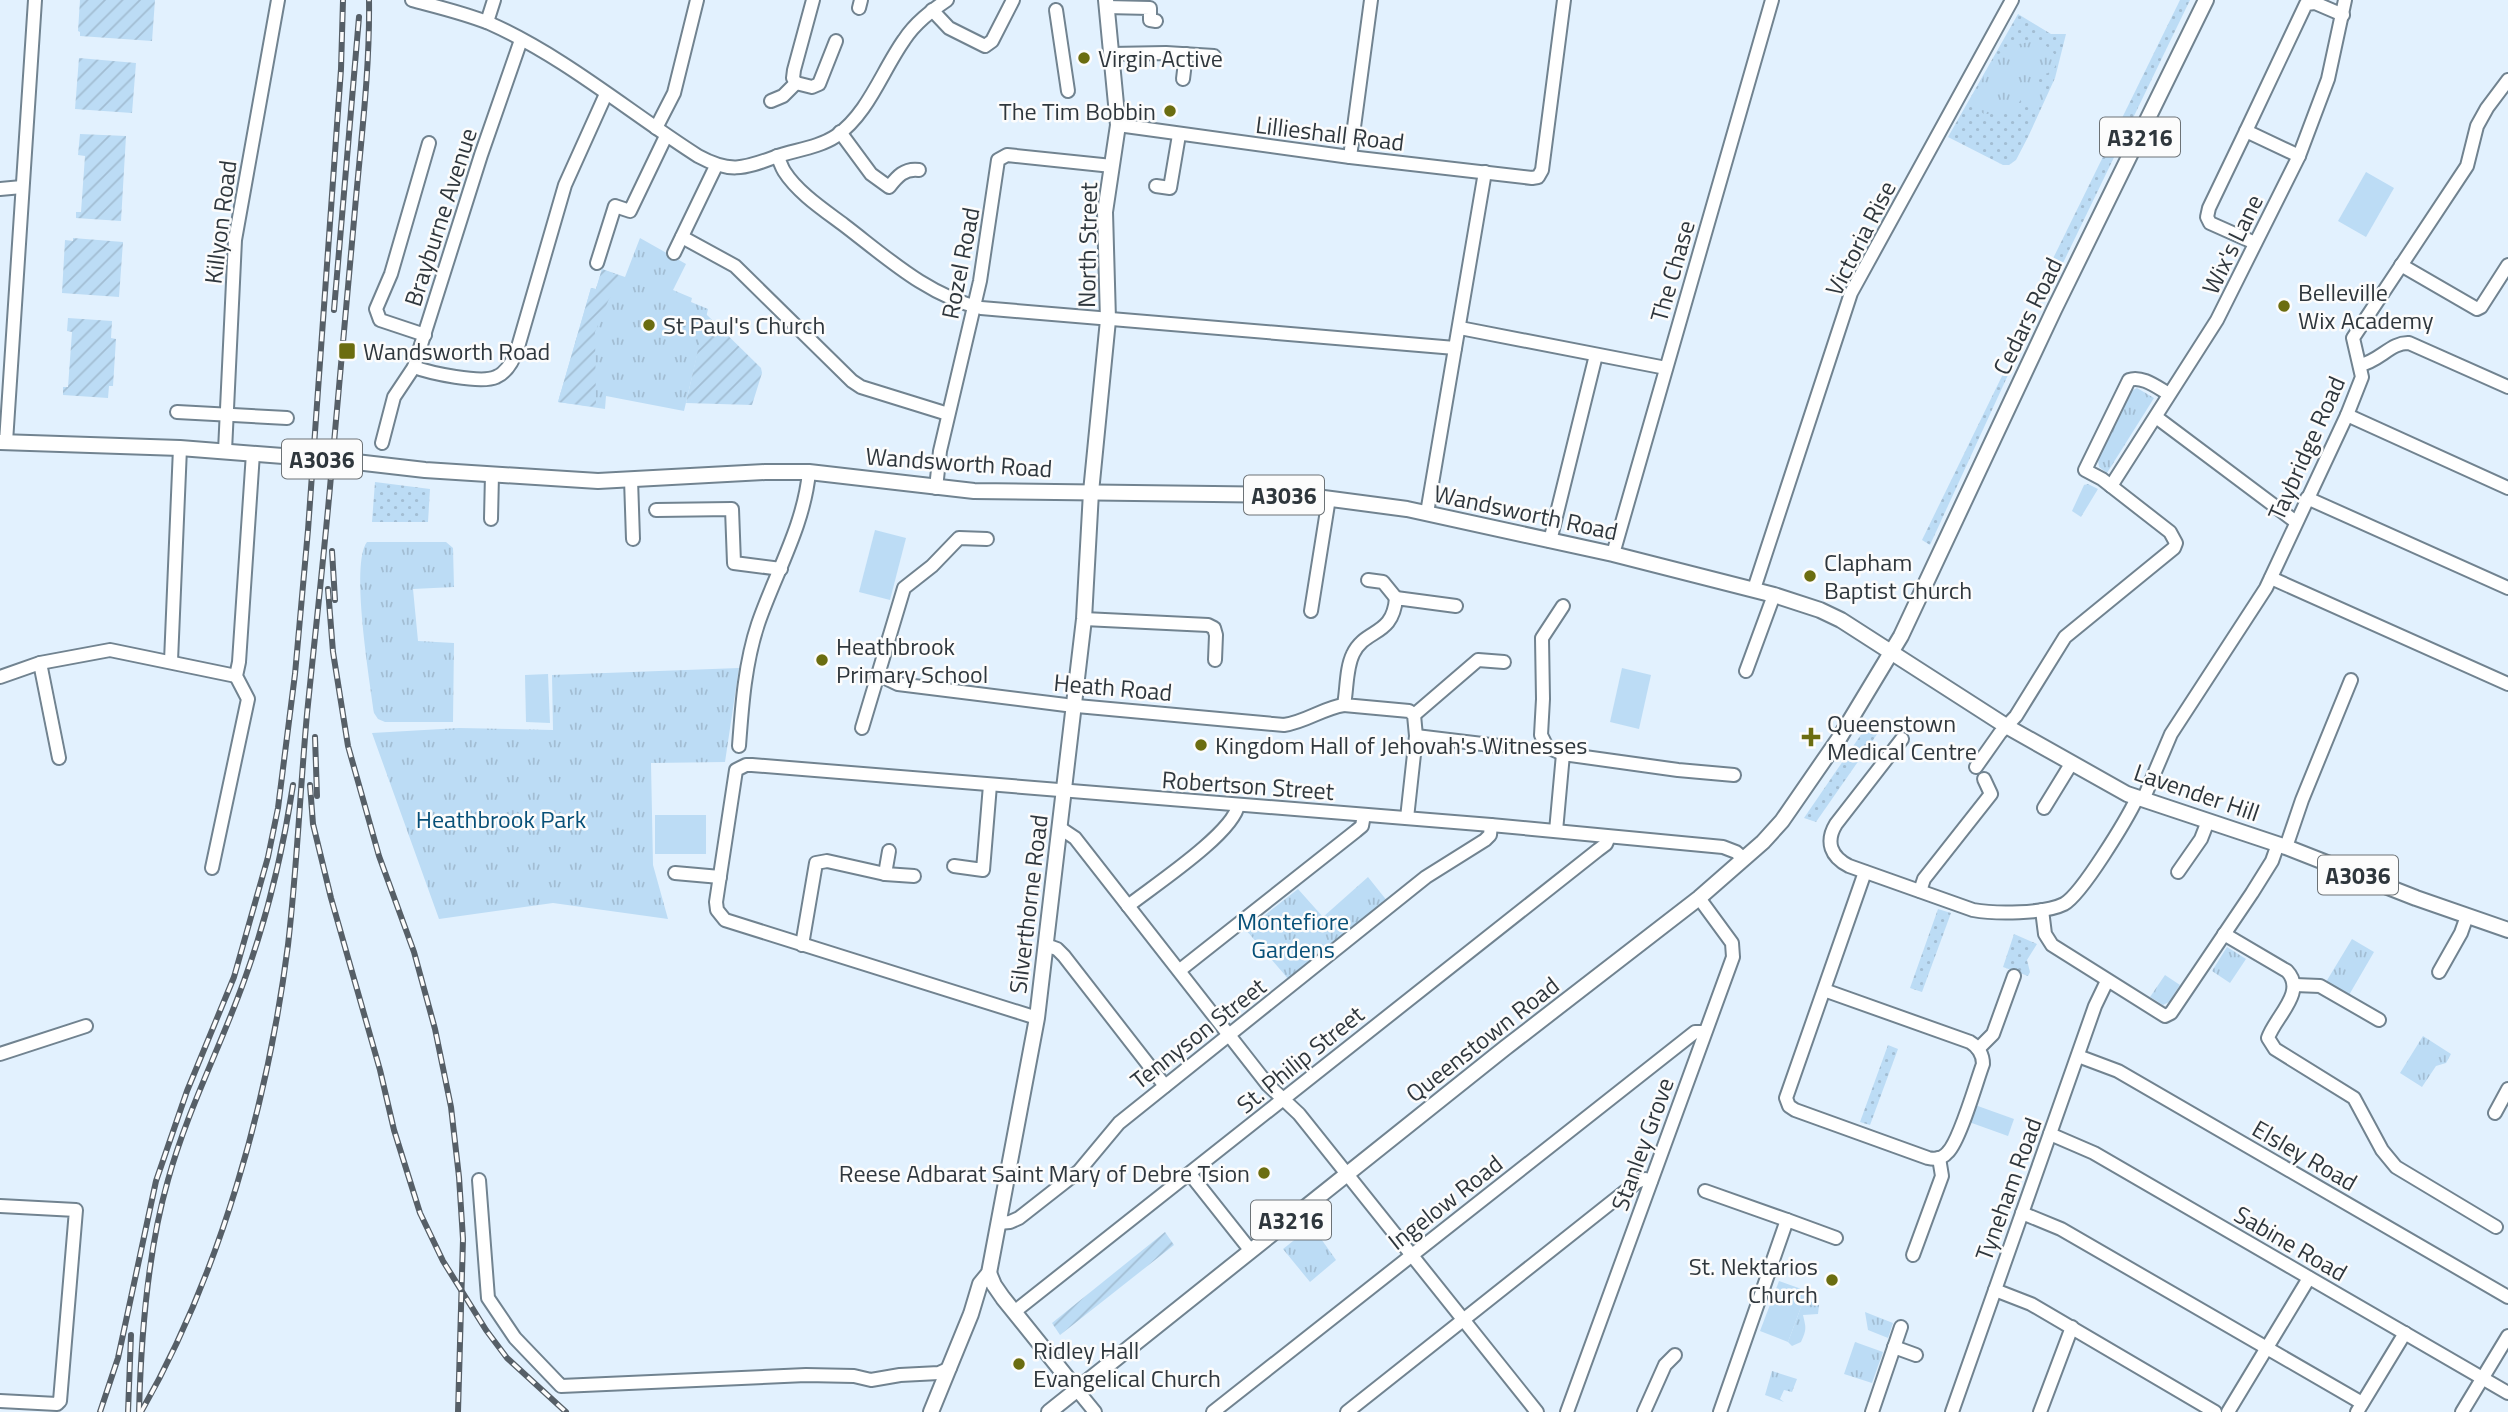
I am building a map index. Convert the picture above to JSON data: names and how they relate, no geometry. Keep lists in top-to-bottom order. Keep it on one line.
{"streets":{"main road":["A3216","North Street","Cedars Road","A3036","Wandsworth Road","Lavender Hill","Silverthorne Road","Queenstown Road"],"street":["Lillieshall Road","Brayburne Avenue","Killyon Road","Victoria Rise","Wix's Lane","Rozel Road","The Chase","Taybridge Road","Heath Road","Robertson Street","Tennyson Street","St. Philip Street","Stanley Grove","Elsley Road","Tyneham Road","Ingelow Road","Sabine Road"]},"crossings":[["Lillieshall Road","North Street"],["Killyon Road","Wandsworth Road"],["Victoria Rise","Wandsworth Road"],["North Street","Rozel Road"],["North Street","Wandsworth Road"],["North Street","Silverthorne Road"],["Rozel Road","Wandsworth Road"],["The Chase","Wandsworth Road"],["Cedars Road","Wandsworth Road"],["Cedars Road","Lavender Hill"],["Cedars Road","Queenstown Road"],["Taybridge Road","Lavender Hill"],["Wandsworth Road","Lavender Hill"],["Wandsworth Road","Silverthorne Road"],["Wandsworth Road","Queenstown Road"],["Heath Road","Silverthorne Road"],["Robertson Street","Silverthorne Road"],["Robertson Street","Tennyson Street"],["Robertson Street","Queenstown Road"],["Robertson Street","St. Philip Street"],["Lavender Hill","Queenstown Road"],["Silverthorne Road","Tennyson Street"],["Queenstown Road","Stanley Grove"],["Stanley Grove","Ingelow Road"],["Elsley Road","Tyneham Road"],["Tyneham Road","Sabine Road"]],"parks":["Heathbrook Park","Montefiore Gardens"],"places":{"other":["Virgin Active","The Tim Bobbin","Belleville Wix Academy","St Paul's Church","Clapham Baptist Church","Heathbrook Primary School","Kingdom Hall of Jehovah's Witnesses","Reese Adbarat Saint Mary of Debre Tsion","St. Nektarios Church","Ridley Hall Evangelical Church"],"transit":["Wandsworth Road"],"health":["Queenstown Medical Centre"]}}
